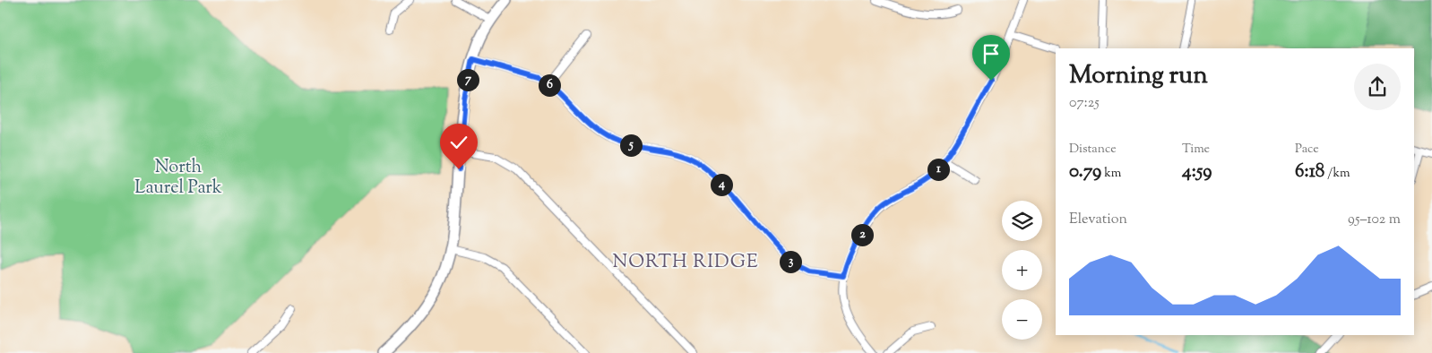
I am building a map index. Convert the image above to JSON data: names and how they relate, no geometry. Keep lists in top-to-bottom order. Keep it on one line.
{"districts":["NORTH RIDGE"],"parks":["North Laurel Park"],"page":{"heading":["Morning run","07:25"],"pins":["7","6","5","1","4","2","3"],"stats":[["Distance","0.79 km"],["Time","4:59"],["Pace","6:18 /km"]],"map_buttons":["+","−"],"chart":["Elevation","95–102 m"]}}
